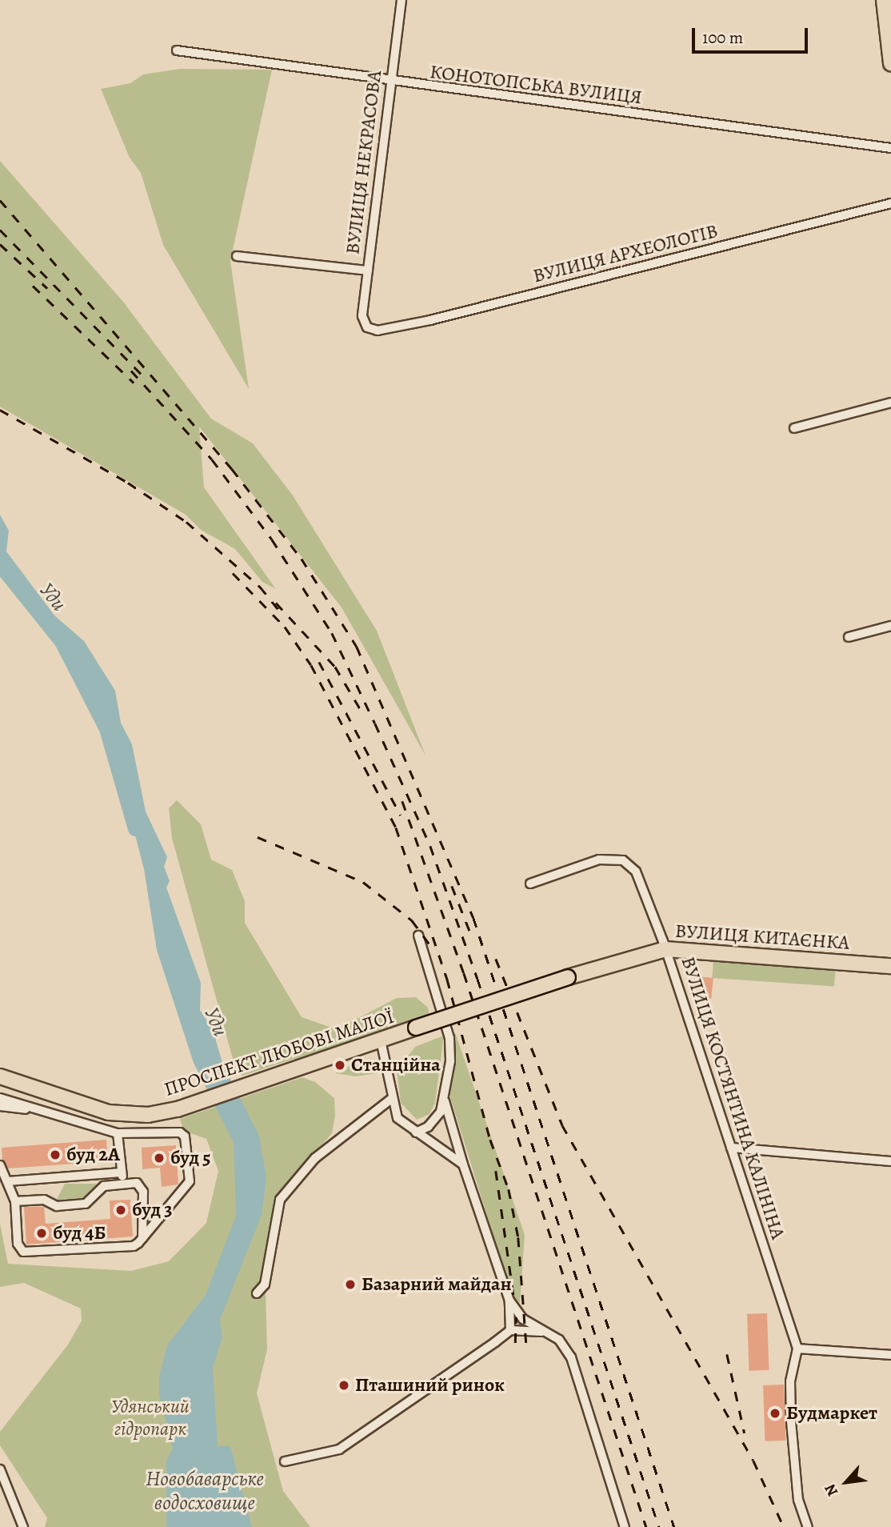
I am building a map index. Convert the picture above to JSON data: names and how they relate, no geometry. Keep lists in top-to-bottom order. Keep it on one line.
{"streets":{"main road":["ВУЛИЦЯ КИТАЄНКА","ПРОСПЕКТ ЛЮБОВІ МАЛОЇ"],"street":["КОНОТОПСЬКА ВУЛИЦЯ","ВУЛИЦЯ НЕКРАСОВА","ВУЛИЦЯ АРХЕОЛОГІВ","ВУЛИЦЯ КОСТЯНТИНА КАЛІНІНА"]},"crossings":[["КОНОТОПСЬКА ВУЛИЦЯ","ВУЛИЦЯ НЕКРАСОВА"],["ВУЛИЦЯ НЕКРАСОВА","ВУЛИЦЯ АРХЕОЛОГІВ"],["ВУЛИЦЯ КИТАЄНКА","ПРОСПЕКТ ЛЮБОВІ МАЛОЇ"],["ВУЛИЦЯ КИТАЄНКА","ВУЛИЦЯ КОСТЯНТИНА КАЛІНІНА"]],"water":["Уди","Новобаварське водосховище"],"parks":["Удянський гідропарк"],"places":["Станційна","буд 2А","буд 5","буд 3","буд 4Б","Базарний майдан","Пташиний ринок","Будмаркет"],"scale_bar":"100 m","north":"bottom left"}
